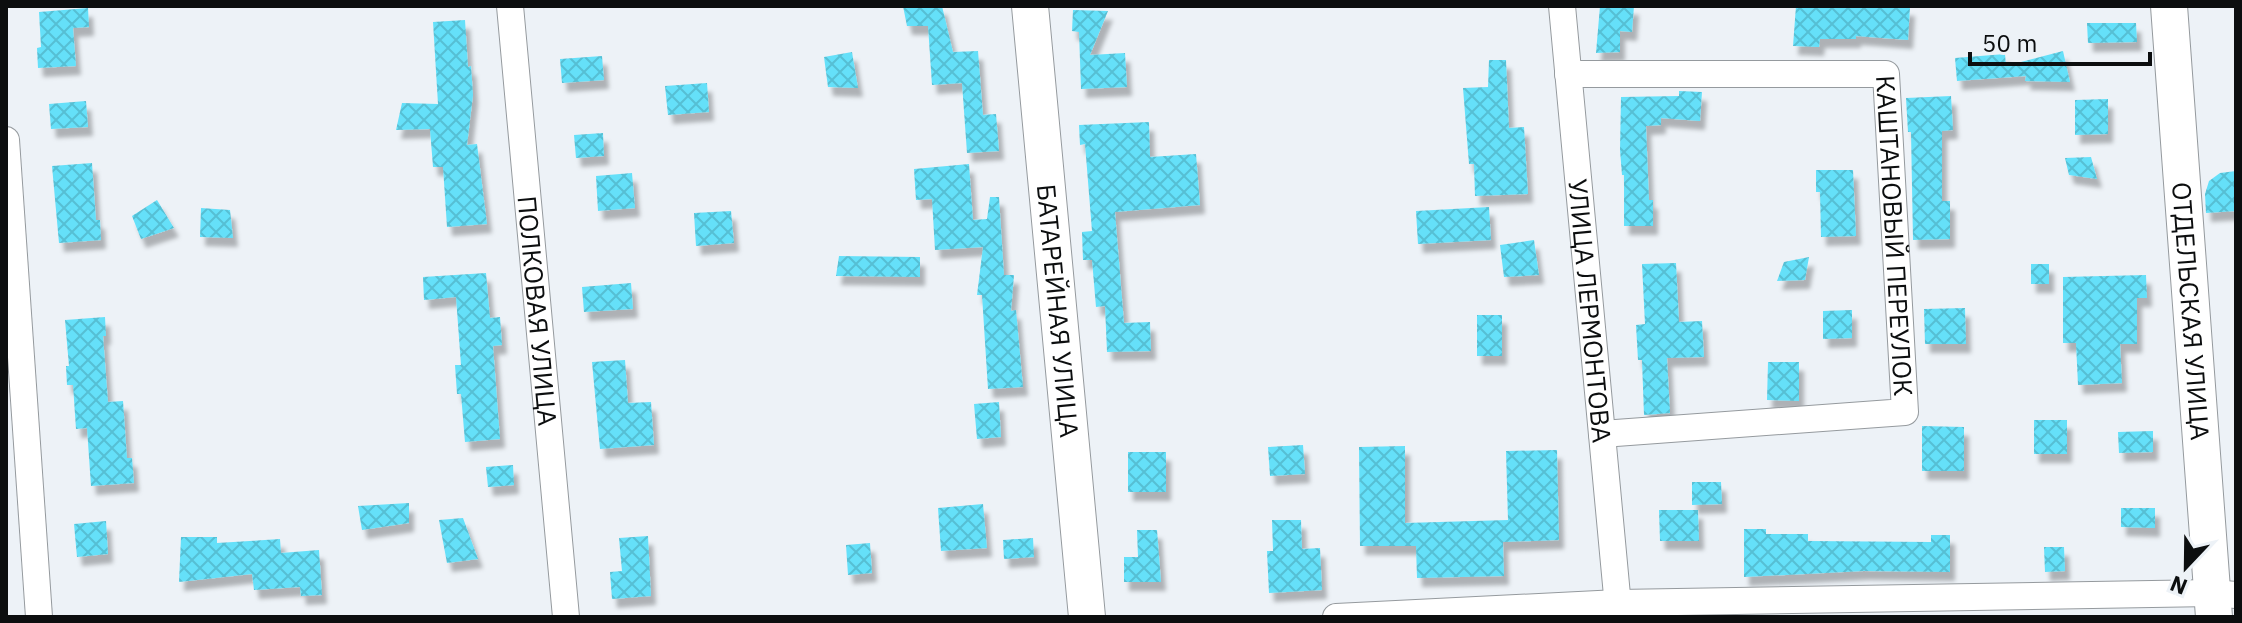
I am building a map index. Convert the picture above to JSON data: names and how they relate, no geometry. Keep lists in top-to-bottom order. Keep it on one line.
{"streets":{"street":["КАШТАНОВЫЙ ПЕРЕУЛОК","УЛИЦА ЛЕРМОНТОВА","ОТДЕЛЬСКАЯ УЛИЦА","ПОЛКОВАЯ УЛИЦА","БАТАРЕЙНАЯ УЛИЦА"]},"crossings":[["КАШТАНОВЫЙ ПЕРЕУЛОК","УЛИЦА ЛЕРМОНТОВА"]],"scale_bar":"50 m","north":"bottom"}
